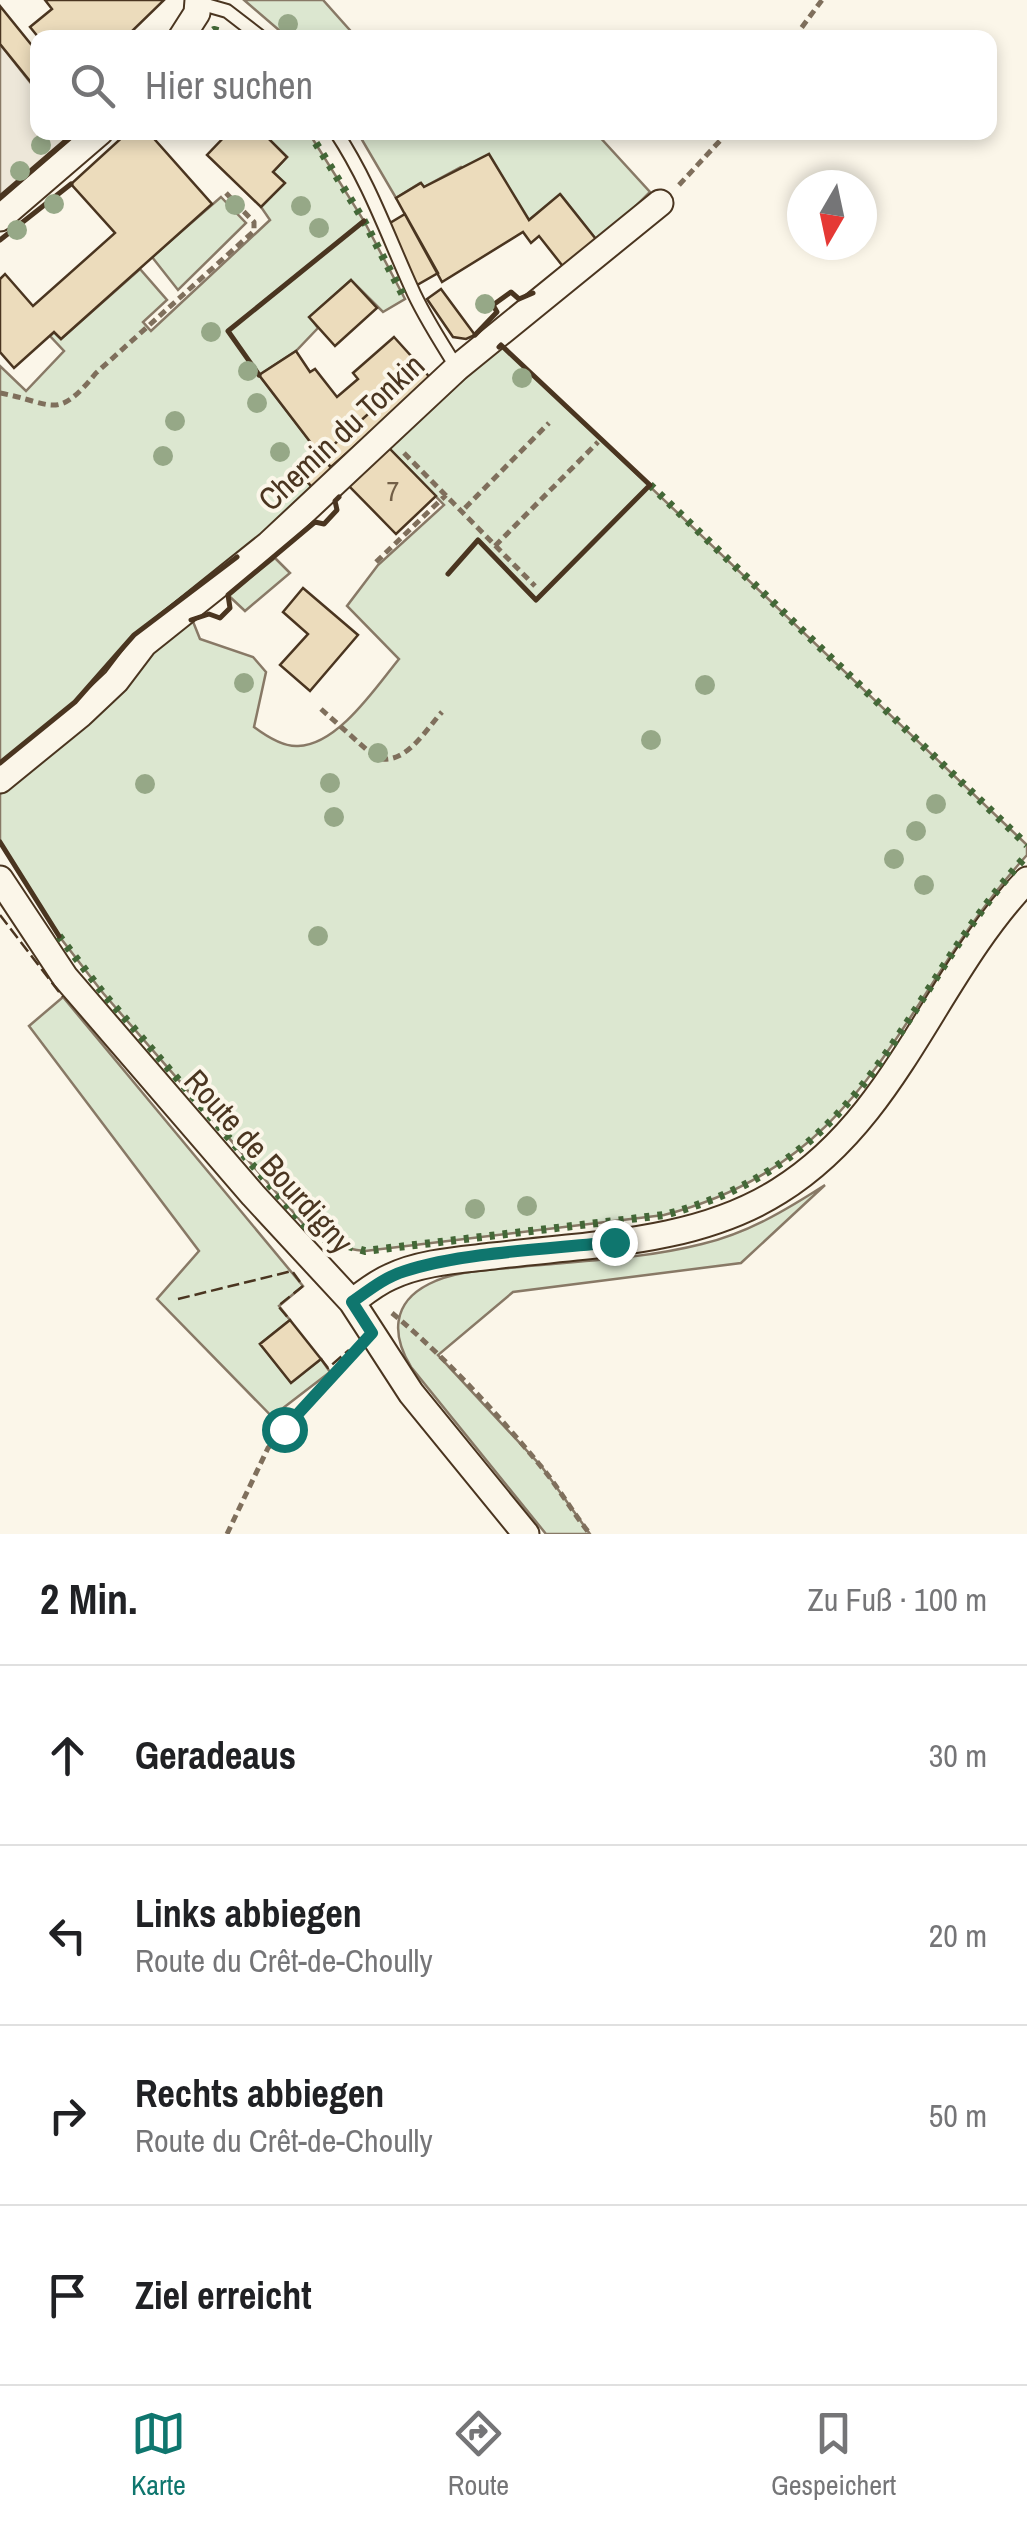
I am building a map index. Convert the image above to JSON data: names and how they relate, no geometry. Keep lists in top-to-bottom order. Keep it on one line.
{"streets":{"street":["Chemin du Tonkin","Route de Bourdigny"]},"house_numbers":["7"],"north":"bottom","page":{"search":"Hier suchen","heading":["2 Min.","Zu Fuß · 100 m"],"list":[["Geradeaus","30 m"],["Links abbiegen","Route du Crêt-de-Choully","20 m"],["Rechts abbiegen","Route du Crêt-de-Choully","50 m"],"Ziel erreicht"],"nav":["Karte","Route","Gespeichert"]}}
